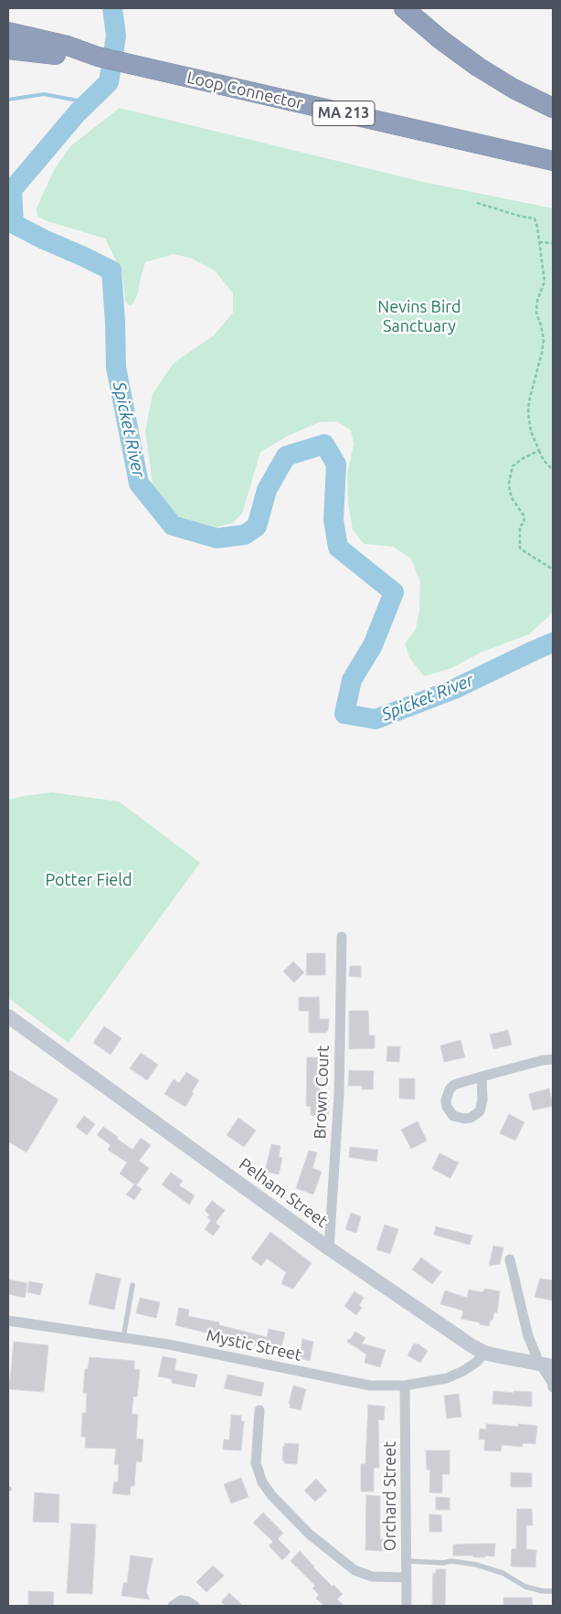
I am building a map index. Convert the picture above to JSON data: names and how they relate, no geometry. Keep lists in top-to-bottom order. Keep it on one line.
{"streets":{"highway":["Loop Connector","MA 213"],"main road":["Pelham Street"],"street":["Brown Court","Mystic Street","Orchard Street"]},"crossings":[["Brown Court","Pelham Street"],["Pelham Street","Mystic Street"],["Mystic Street","Orchard Street"]],"water":["Spicket River"],"parks":["Nevins Bird Sanctuary","Potter Field"]}
